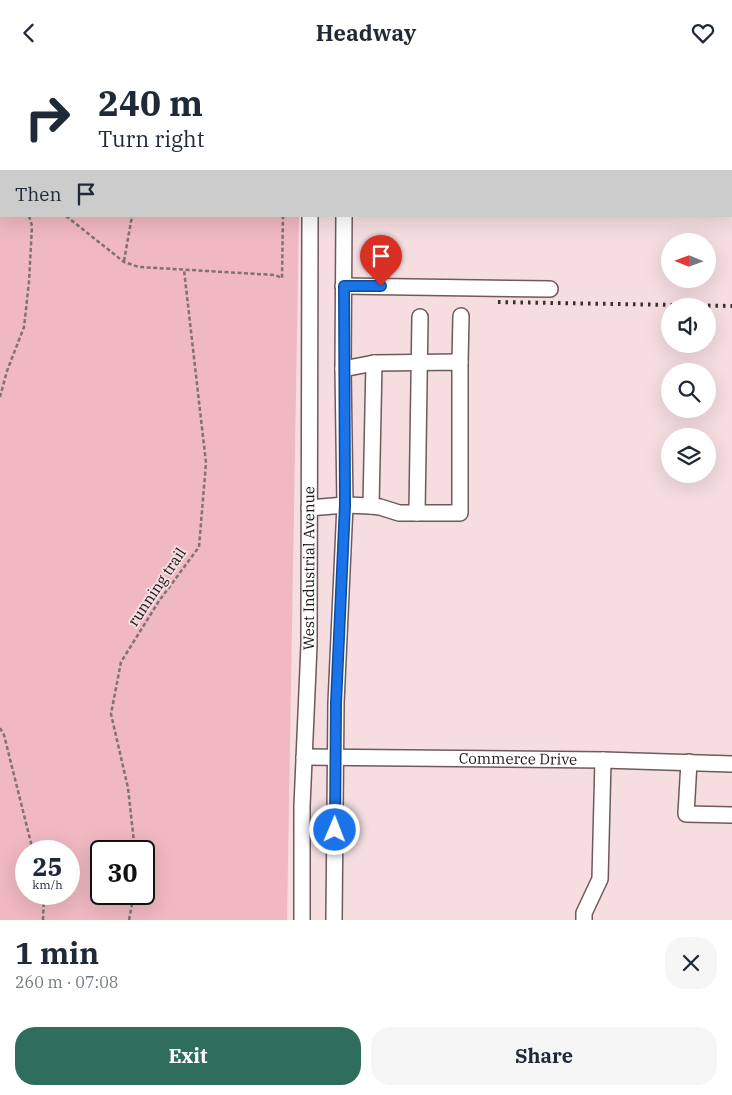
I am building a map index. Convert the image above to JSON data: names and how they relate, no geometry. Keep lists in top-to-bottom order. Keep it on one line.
{"streets":{"street":["West Industrial Avenue","Commerce Drive"],"path":["running trail"]},"crossings":[["West Industrial Avenue","Commerce Drive"]],"north":"left","page":{"header":"Headway","turn":["240 m","Turn right"],"then":"Then","speed":"25 km/h","limit":"30","heading":["1 min","260 m · 07:08"],"buttons":["Exit","Share"]}}
